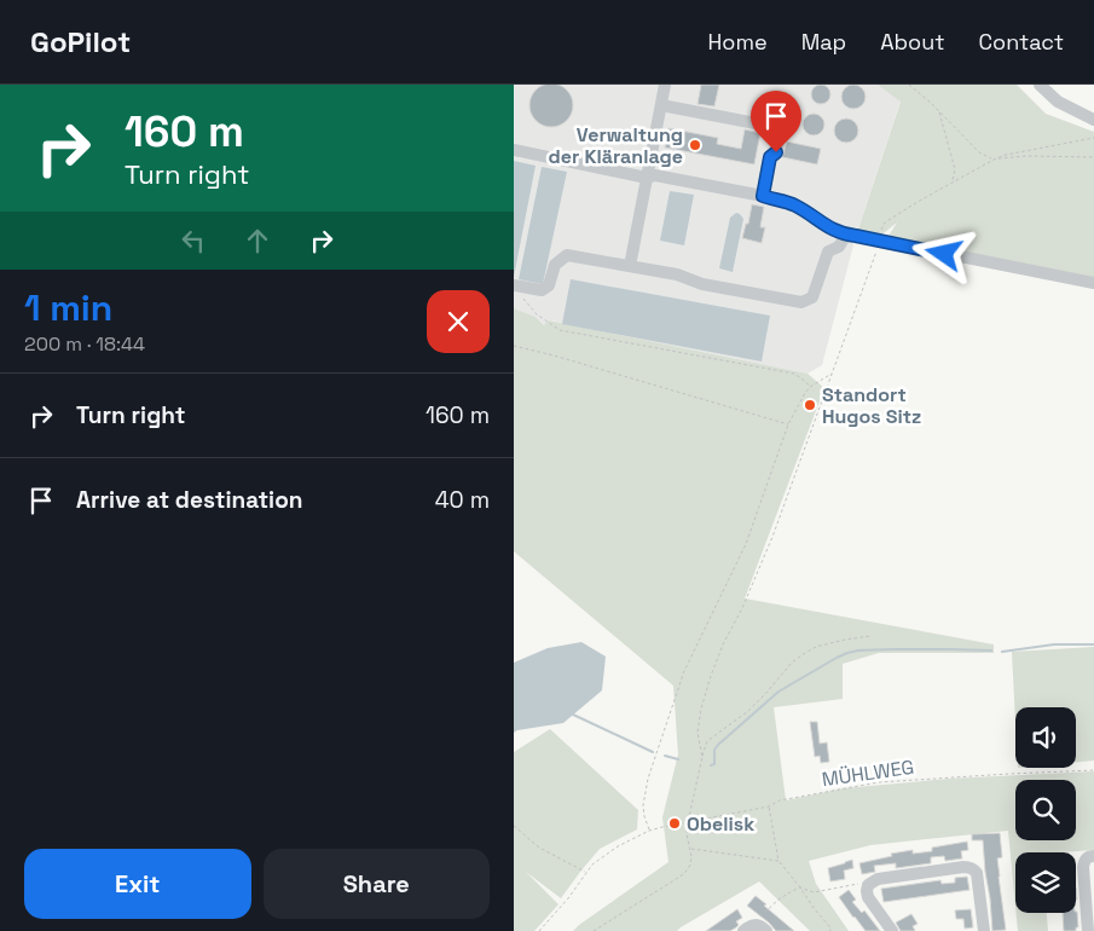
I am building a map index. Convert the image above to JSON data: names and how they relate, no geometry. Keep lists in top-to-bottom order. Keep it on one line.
{"streets":{"path":["MÜHLWEG"]},"places":["Verwaltung der Kläranlage","Standort Hugos Sitz","Obelisk"],"page":{"header":"GoPilot","nav":["Home","Map","About","Contact"],"turn":["160 m","Turn right"],"heading":["1 min","200 m · 18:44"],"list":[{"name":"Turn right","value":"160 m"},{"name":"Arrive at destination","value":"40 m"}],"buttons":["Exit","Share"]}}
